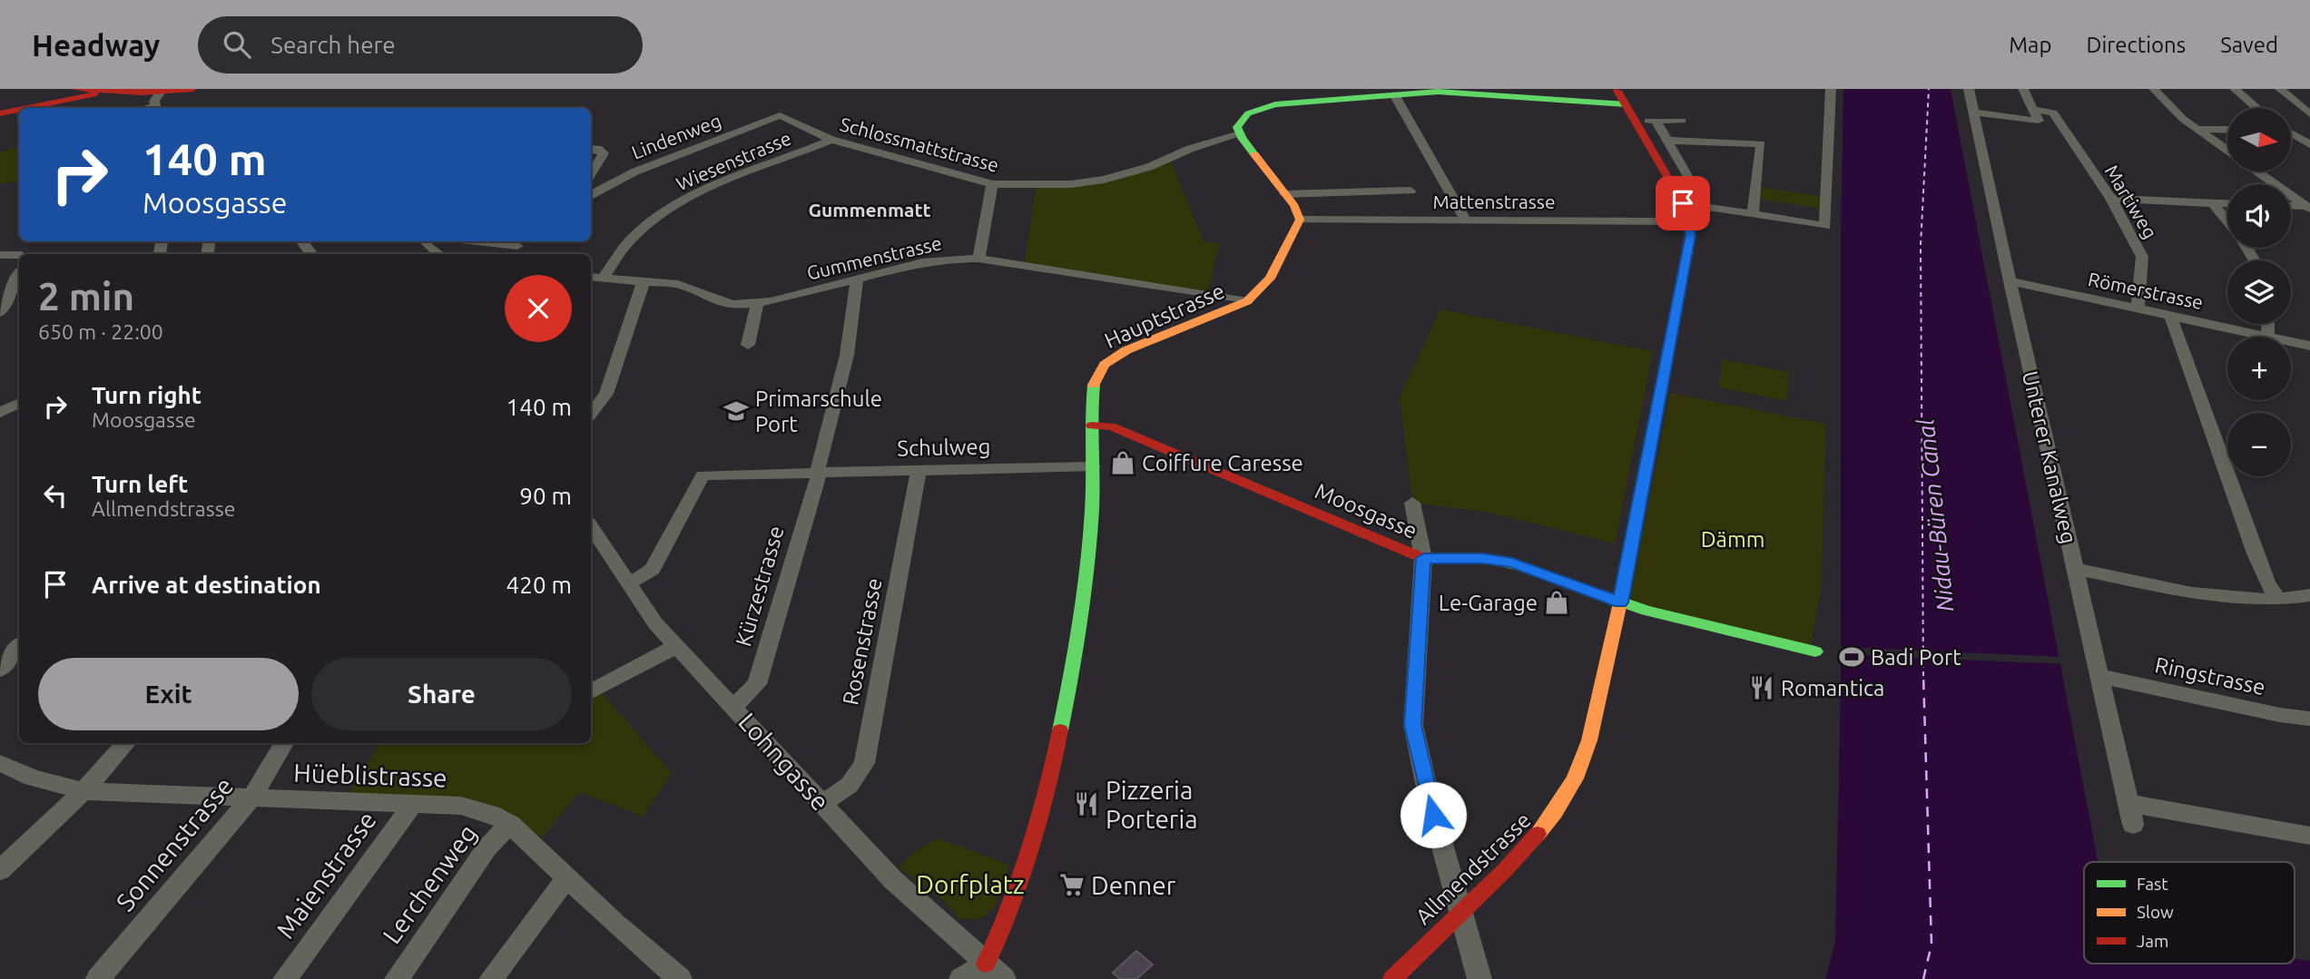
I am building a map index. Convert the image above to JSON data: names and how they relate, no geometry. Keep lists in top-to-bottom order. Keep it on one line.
{"streets":{"street":["Lindenweg","Schlossmattstrasse","Wiesenstrasse","Mattenstrasse","Martiweg","Gummenstrasse","Römerstrasse","Hauptstrasse","Schulweg","Unterer Kanalweg","Moosgasse","Kürzestrasse","Rosenstrasse","Ringstrasse","Lohngasse","Hüeblistrasse","Sonnenstrasse","Allmendstrasse","Maienstrasse","Lerchenweg"]},"crossings":[["Lindenweg","Schlossmattstrasse"],["Schlossmattstrasse","Wiesenstrasse"],["Wiesenstrasse","Gummenstrasse"],["Mattenstrasse","Hauptstrasse"],["Mattenstrasse","Allmendstrasse"],["Martiweg","Römerstrasse"],["Gummenstrasse","Hauptstrasse"],["Gummenstrasse","Kürzestrasse"],["Römerstrasse","Unterer Kanalweg"],["Hauptstrasse","Schulweg"],["Hauptstrasse","Moosgasse"],["Hauptstrasse","Lohngasse"],["Schulweg","Kürzestrasse"],["Schulweg","Rosenstrasse"],["Schulweg","Lohngasse"],["Unterer Kanalweg","Ringstrasse"],["Moosgasse","Allmendstrasse"],["Kürzestrasse","Lohngasse"],["Rosenstrasse","Lohngasse"],["Hüeblistrasse","Sonnenstrasse"],["Hüeblistrasse","Maienstrasse"],["Hüeblistrasse","Lerchenweg"]],"districts":["Gummenmatt"],"water":["Nidau-Büren Canal"],"parks":["Dämm","Dorfplatz"],"places":{"school or university":["Primarschule Port"],"shop":["Coiffure Caresse","Le-Garage"],"sports":["Badi Port"],"restaurant":["Romantica","Pizzeria Porteria"],"supermarket":["Denner"]},"legend":["Fast","Slow","Jam"],"north":"right","page":{"header":"Headway","search":"Search here","nav":["Map","Directions","Saved"],"map_buttons":["+","−"],"turn":["140 m","Moosgasse"],"heading":["2 min","650 m · 22:00"],"list":[{"name":"Turn right","note":"Moosgasse","value":"140 m"},{"name":"Turn left","note":"Allmendstrasse","value":"90 m"},{"name":"Arrive at destination","value":"420 m"}],"buttons":["Exit","Share"]}}
